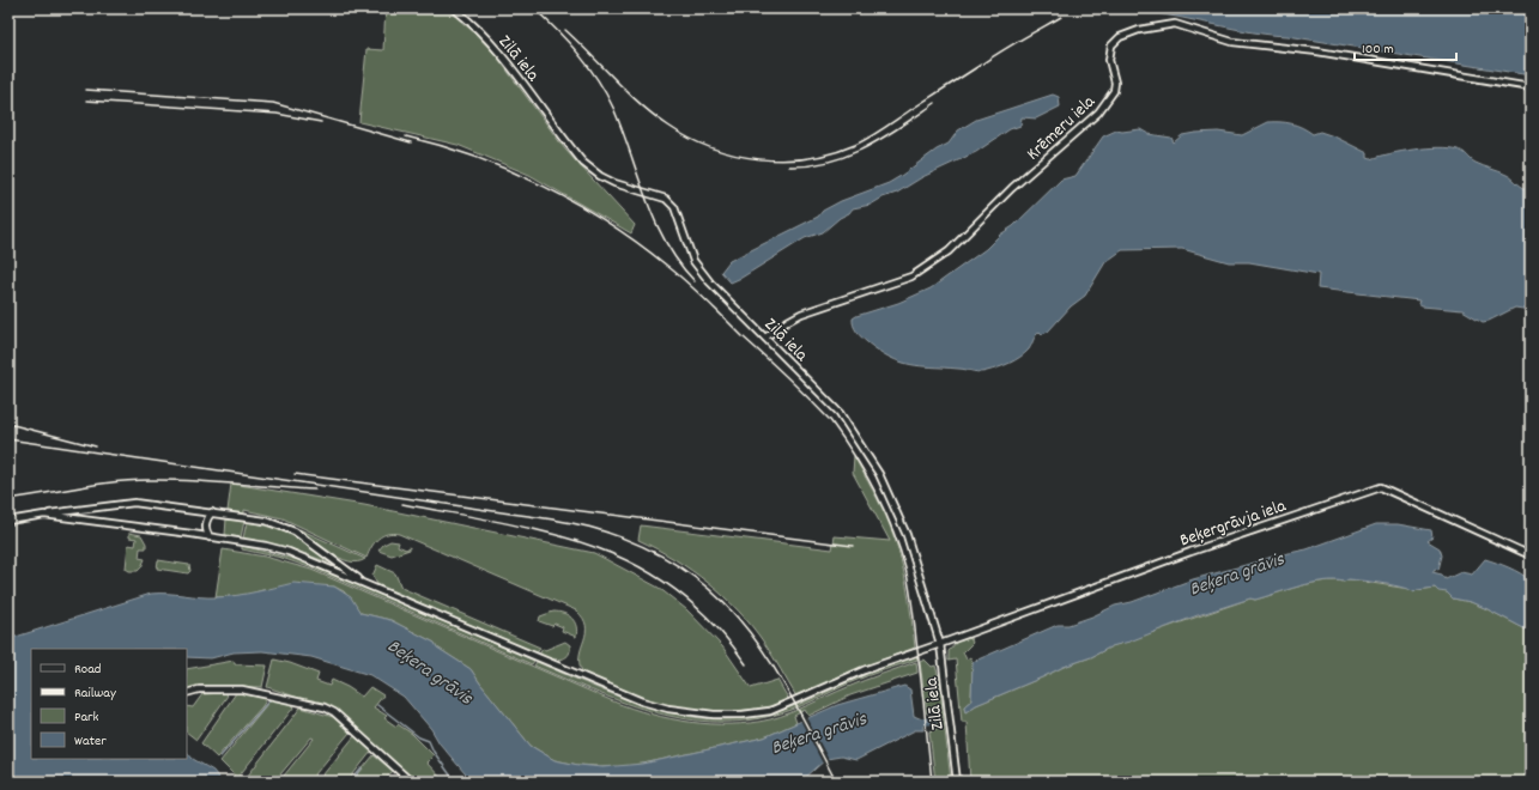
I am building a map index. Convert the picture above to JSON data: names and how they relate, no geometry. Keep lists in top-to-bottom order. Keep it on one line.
{"streets":{"street":["Zilā iela","Krēmeru iela","Beķergrāvja iela"]},"crossings":[["Zilā iela","Krēmeru iela"],["Zilā iela","Beķergrāvja iela"]],"water":["Beķera grāvis"],"legend":["Road","Railway","Park","Water"],"scale_bar":"100 m"}
